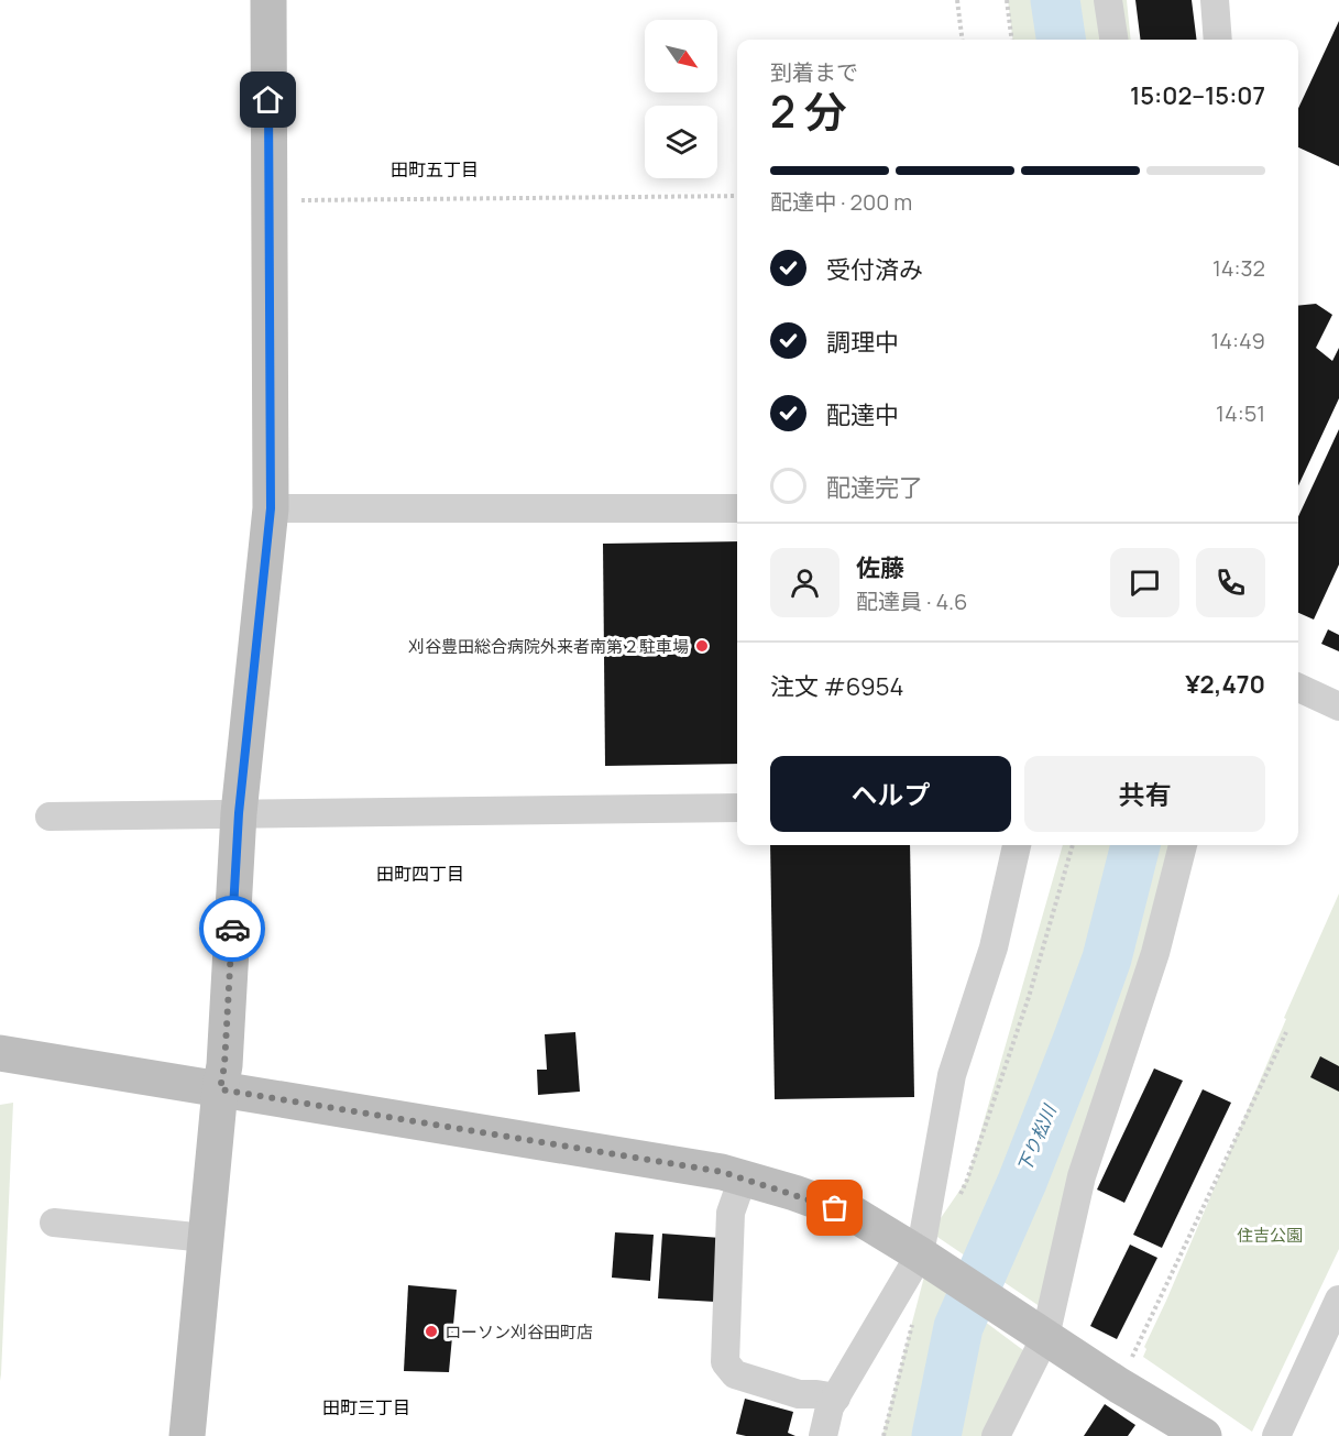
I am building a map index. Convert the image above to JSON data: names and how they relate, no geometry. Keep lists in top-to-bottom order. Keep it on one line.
{"districts":["田町五丁目","田町四丁目","田町三丁目"],"water":["下り松川"],"parks":["住吉公園"],"places":["刈谷豊田総合病院外来者南第２駐車場","ローソン刈谷田町店"],"north":"bottom right","page":{"heading":["2 分","到着まで","15:02–15:07"],"panel":["佐藤","配達員 · 4.6","注文 #6954","¥2,470"],"bar":"配達中 · 200 m","list":[["受付済み","14:32"],["調理中","14:49"],["配達中","14:51"],"配達完了"],"buttons":["ヘルプ","共有"]}}
